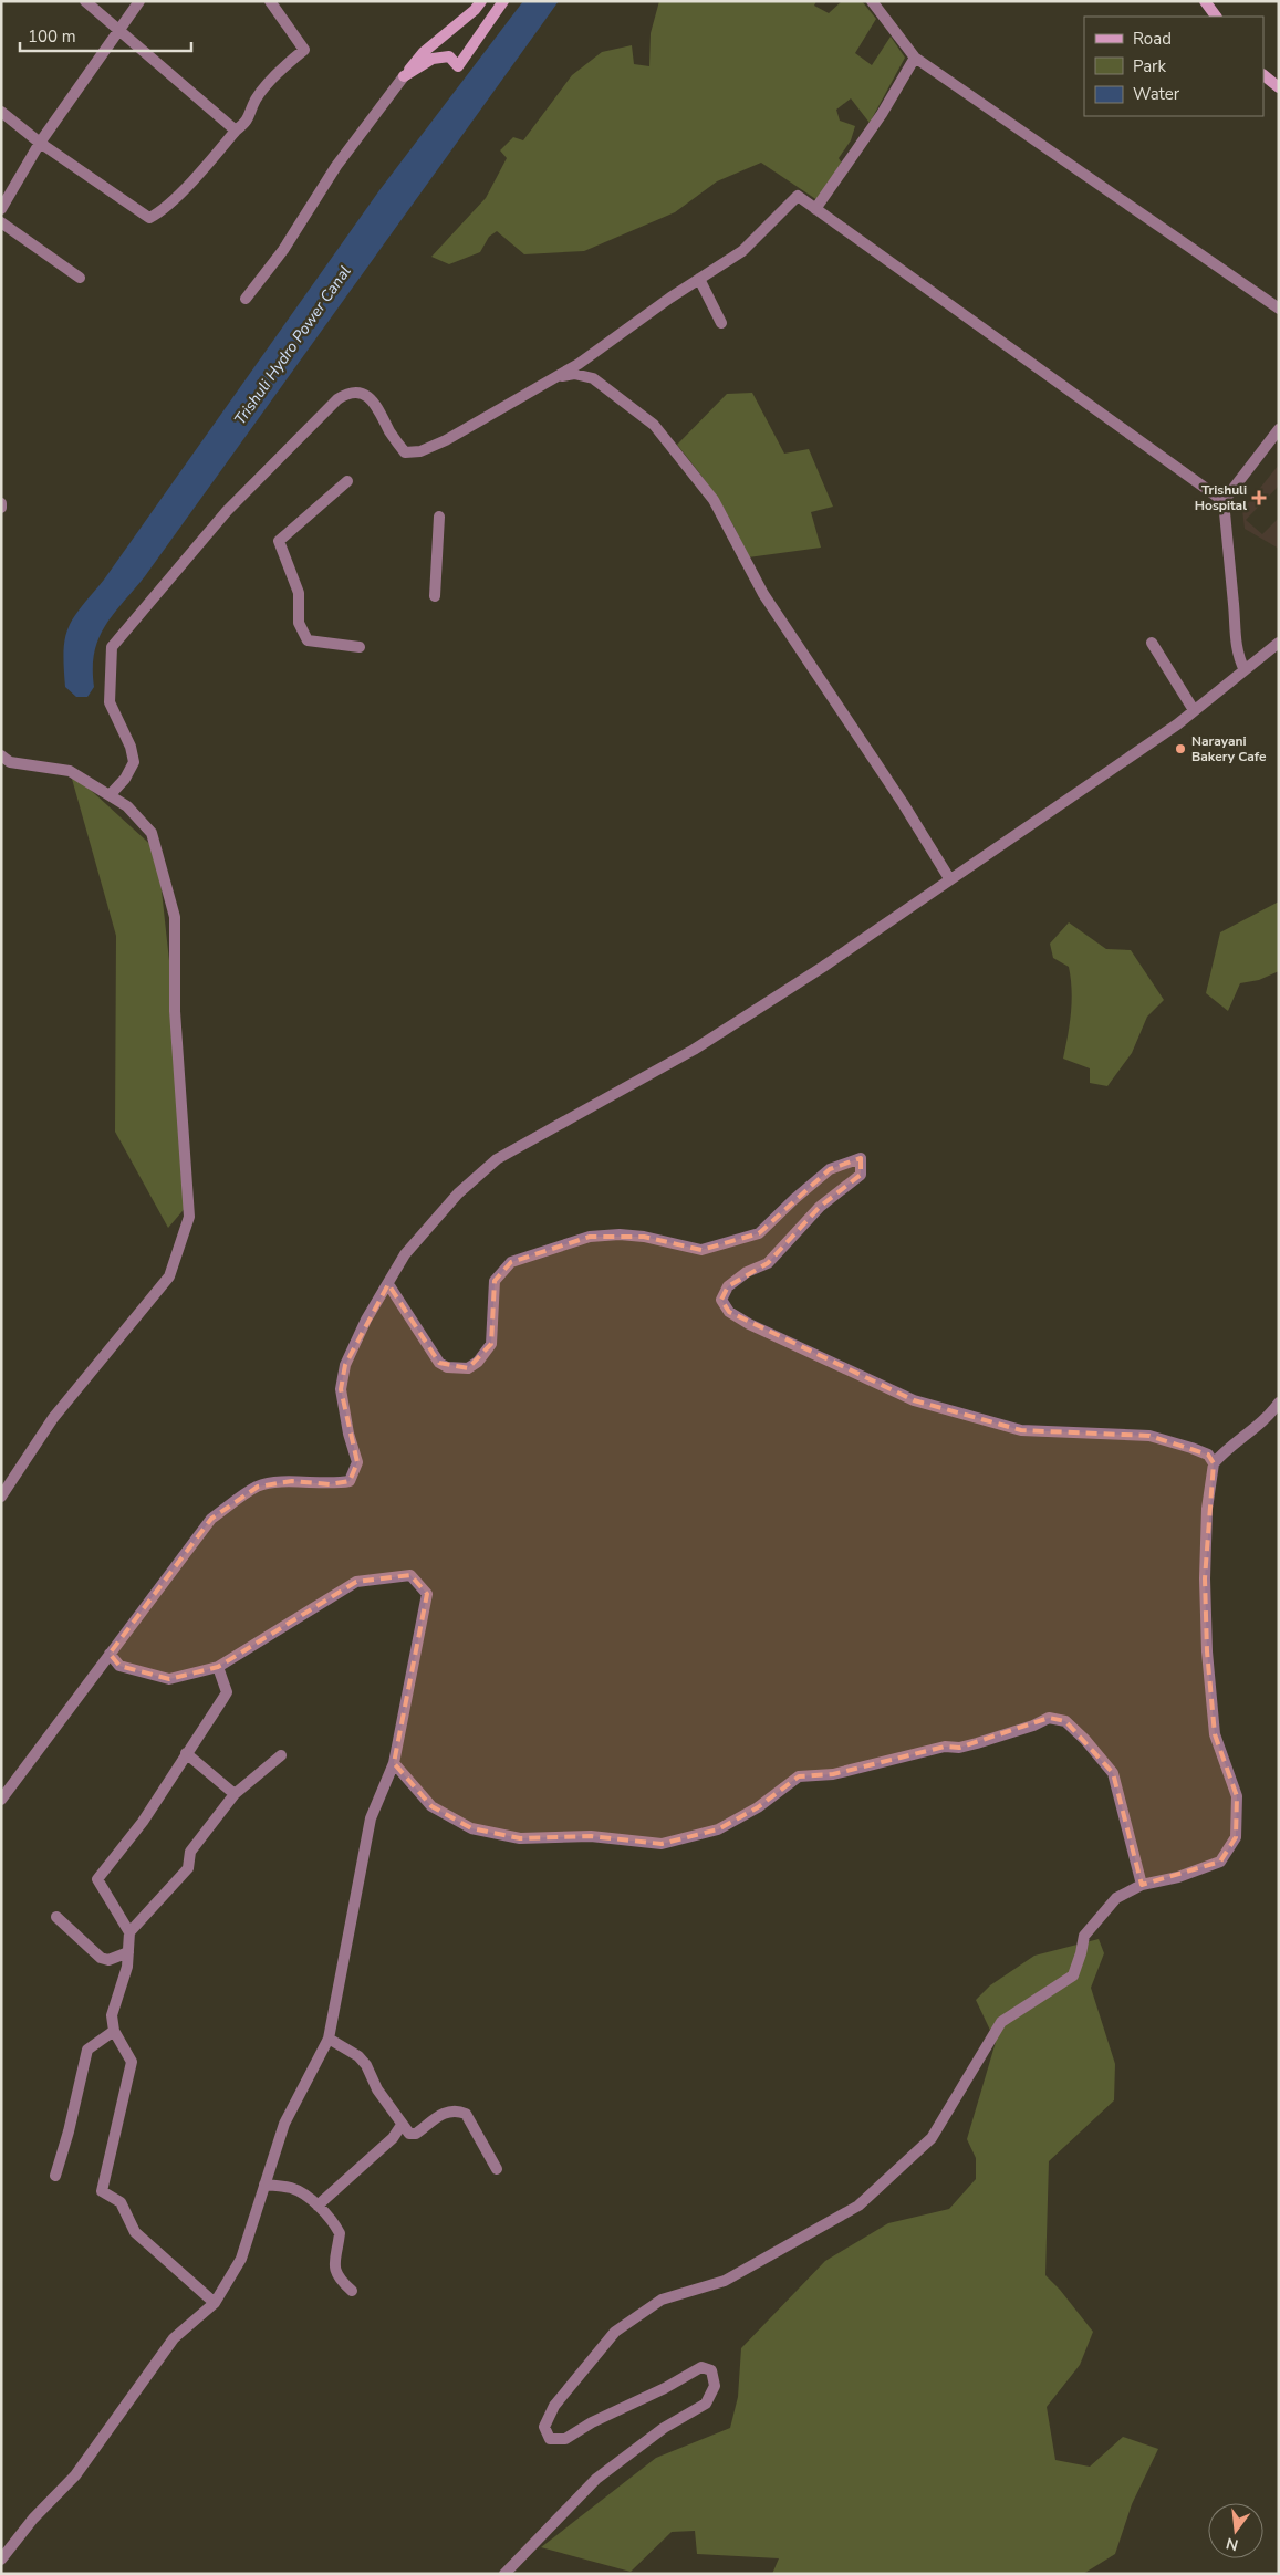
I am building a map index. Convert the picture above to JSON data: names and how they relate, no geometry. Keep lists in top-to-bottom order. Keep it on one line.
{"water":["Trishuli Hydro Power Canal"],"places":{"health":["Trishuli Hospital"],"other":["Narayani Bakery Cafe"]},"legend":["Road","Park","Water"],"scale_bar":"100 m","north":"bottom"}
